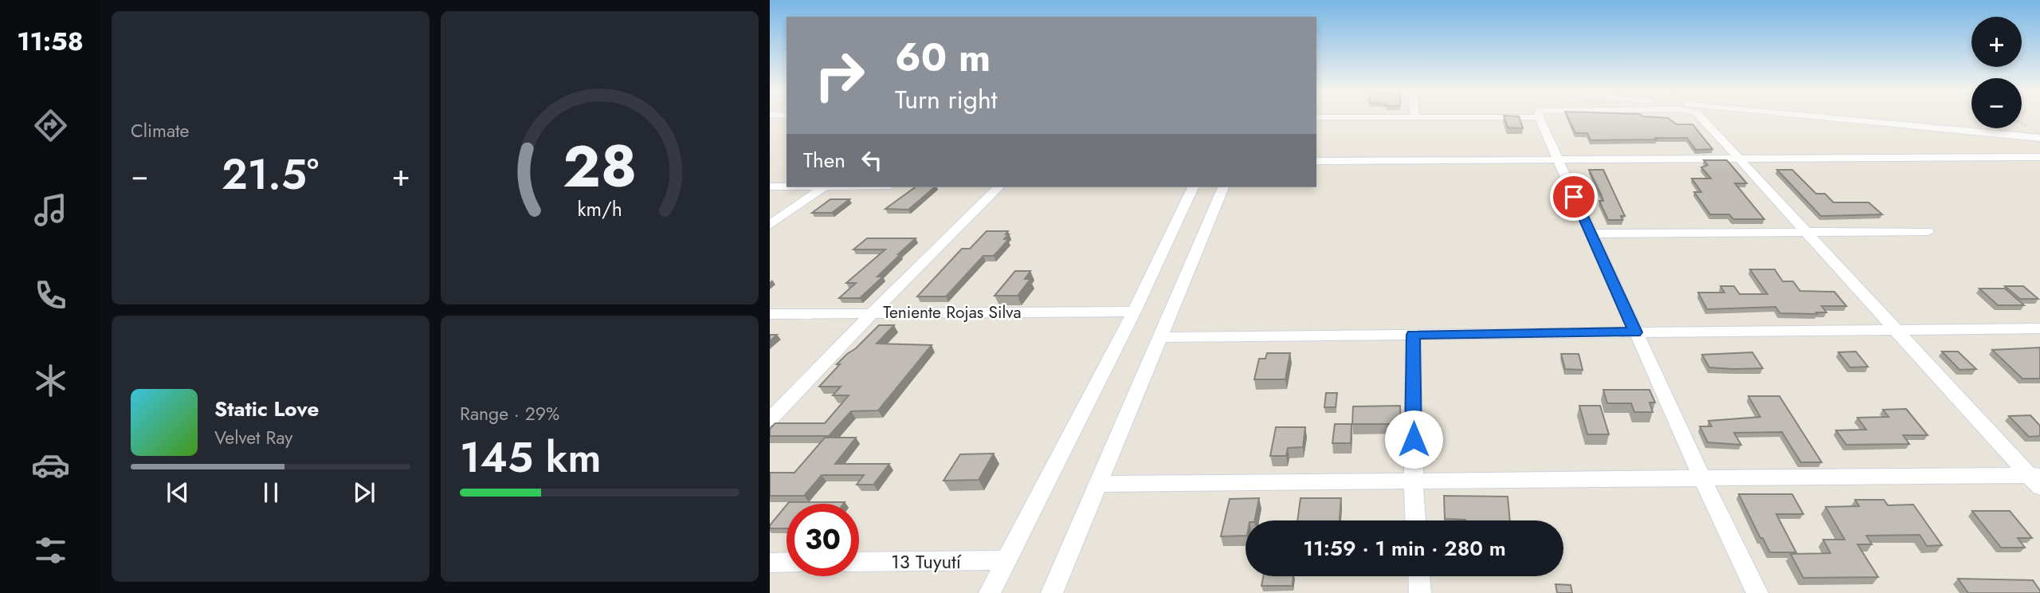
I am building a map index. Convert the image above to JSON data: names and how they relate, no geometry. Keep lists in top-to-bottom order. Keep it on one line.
{"streets":{"street":["Teniente Rojas Silva","13 Tuyutí"]},"page":{"tabs":"11:58","tile":["Climate",["Range · 29%","145 km"]],"map_buttons":["+","−"],"turn":["60 m","Turn right"],"then":"Then","heat":["−","21.5°","+"],"song":["Static Love","Velvet Ray"],"limit":"30","trip":"11:59 · 1 min · 280 m","gauge":["28","km/h"]}}
